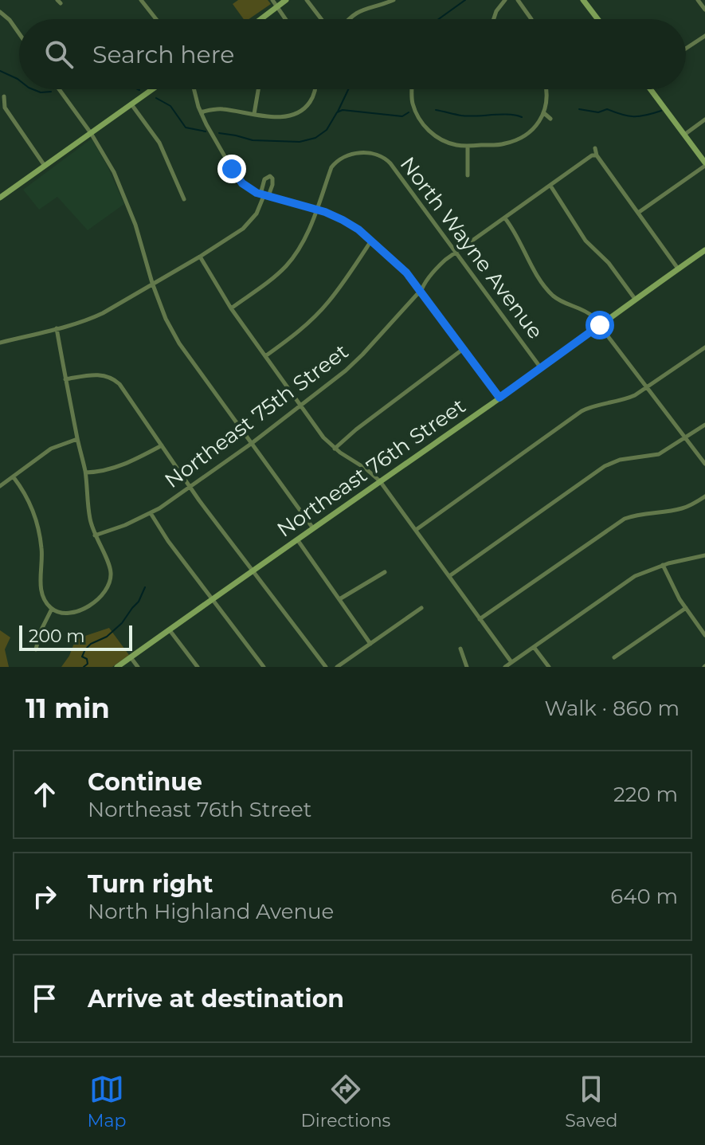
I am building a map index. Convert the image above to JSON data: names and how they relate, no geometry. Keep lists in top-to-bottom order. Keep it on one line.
{"streets":{"street":["North Wayne Avenue","Northeast 75th Street","Northeast 76th Street"]},"crossings":[["North Wayne Avenue","Northeast 75th Street"],["North Wayne Avenue","Northeast 76th Street"]],"scale_bar":"200 m","page":{"search":"Search here","scale":"200 m","heading":["11 min","Walk · 860 m"],"list":[["Continue","Northeast 76th Street","220 m"],["Turn right","North Highland Avenue","640 m"],"Arrive at destination"],"nav":["Map","Directions","Saved"]}}
